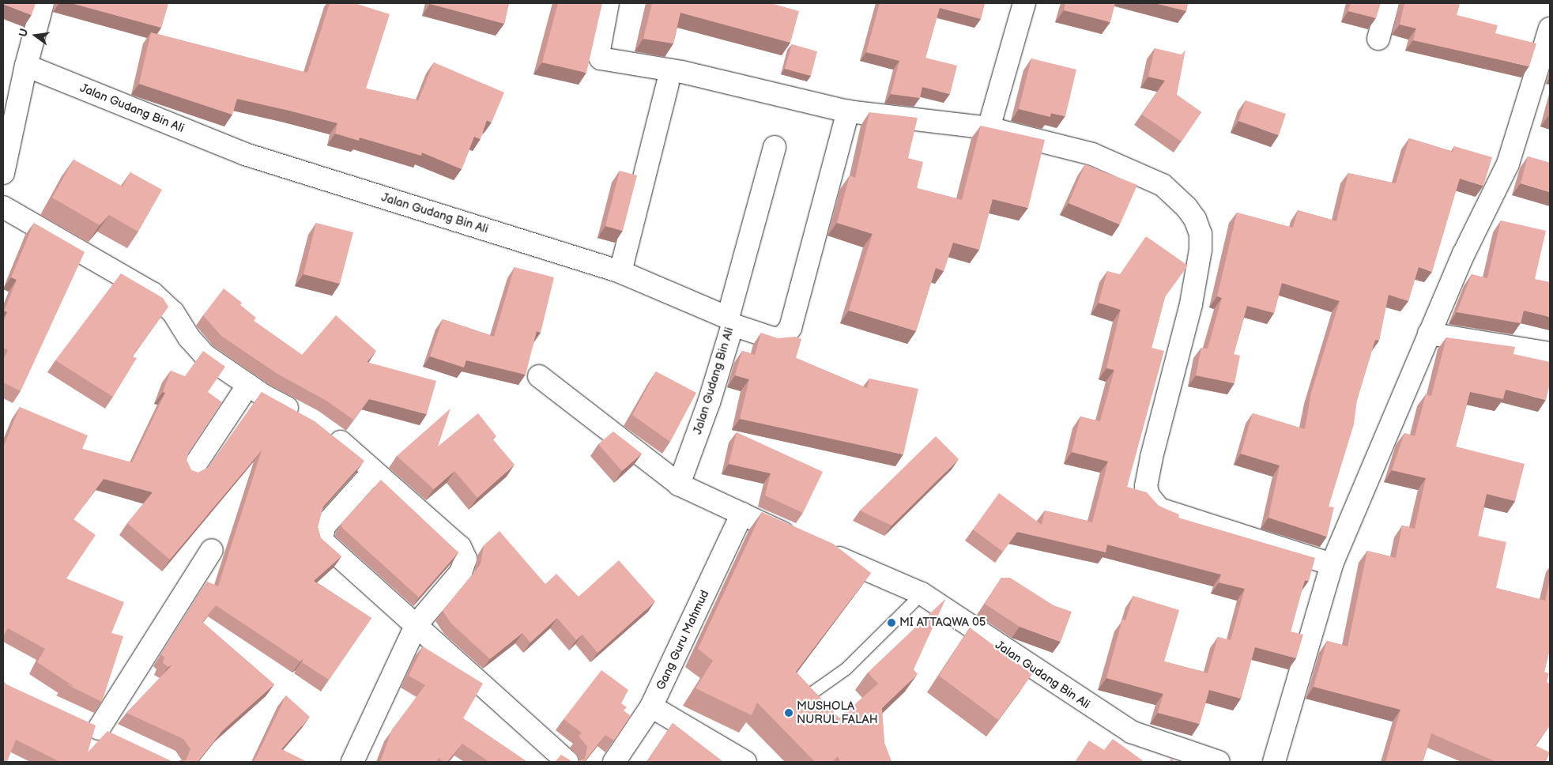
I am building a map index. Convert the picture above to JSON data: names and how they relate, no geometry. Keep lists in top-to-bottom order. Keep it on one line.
{"streets":{"street":["Jalan Gudang Bin Ali","Gang Guru Mahmud"]},"places":["MI ATTAQWA 05","MUSHOLA NURUL FALAH"],"north":"left"}
